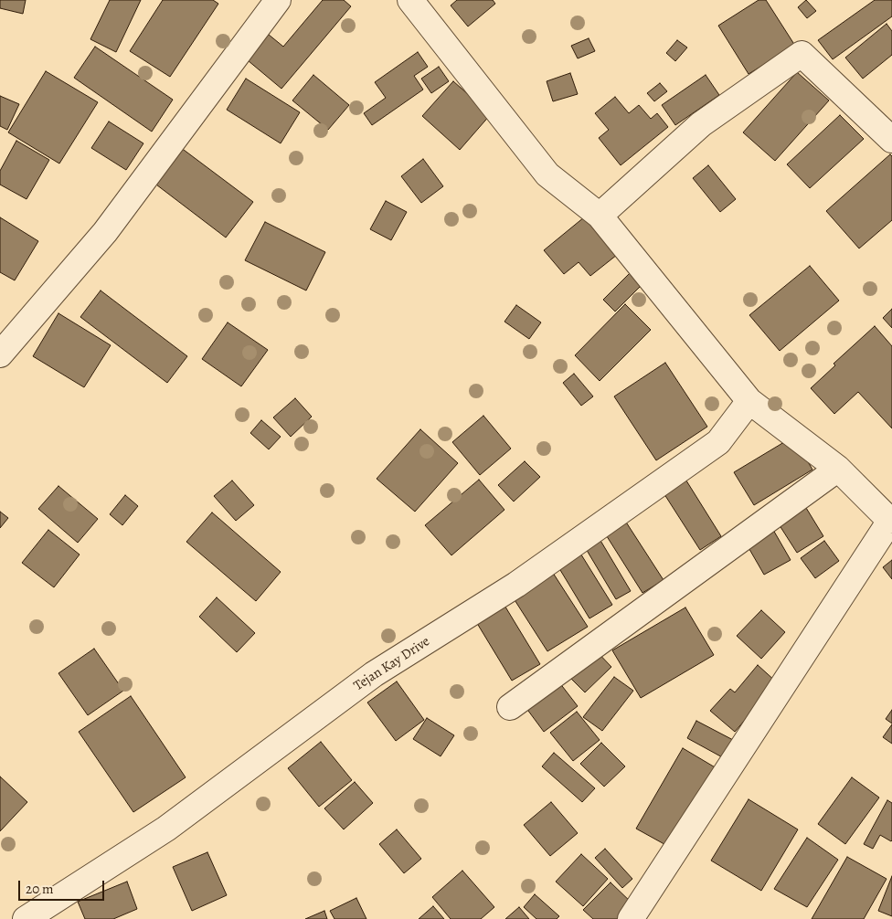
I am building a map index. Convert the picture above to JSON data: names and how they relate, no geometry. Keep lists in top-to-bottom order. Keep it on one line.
{"streets":{"street":["Tejan Kay Drive"]},"scale_bar":"20 m"}
